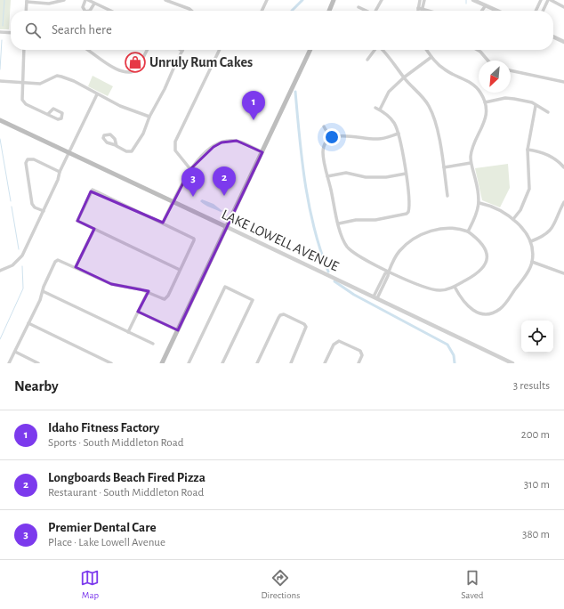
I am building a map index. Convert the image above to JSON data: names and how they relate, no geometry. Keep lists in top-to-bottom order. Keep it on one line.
{"streets":{"main road":["LAKE LOWELL AVENUE"]},"places":{"shop":["Unruly Rum Cakes"]},"north":"bottom left","page":{"search":"Search here","pins":["1","2","3"],"heading":["Nearby","3 results"],"list":[{"mark":"1","name":"Idaho Fitness Factory","note":"Sports · South Middleton Road","value":"200 m"},{"mark":"2","name":"Longboards Beach Fired Pizza","note":"Restaurant · South Middleton Road","value":"310 m"},{"mark":"3","name":"Premier Dental Care","note":"Place · Lake Lowell Avenue","value":"380 m"}],"nav":["Map","Directions","Saved"]}}
